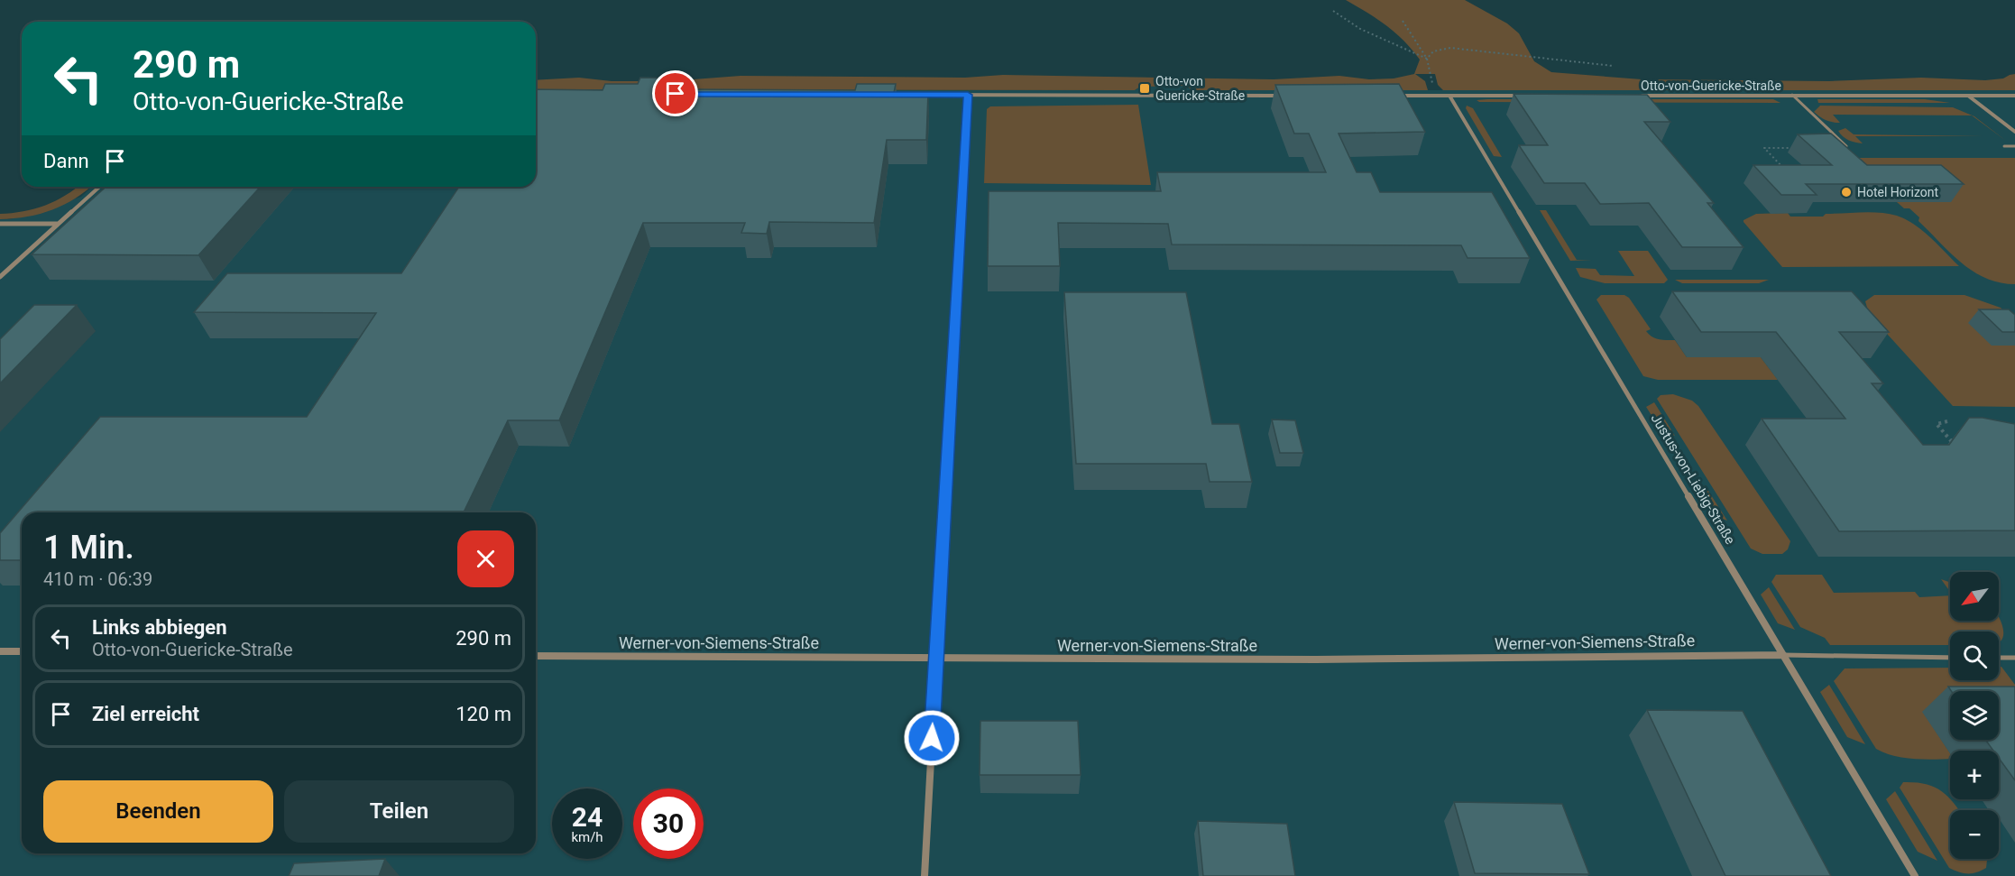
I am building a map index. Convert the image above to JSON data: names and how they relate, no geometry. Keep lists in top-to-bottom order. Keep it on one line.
{"streets":{"street":["Otto-von-Guericke-Straße","Justus-von-Liebig-Straße","Werner-von-Siemens-Straße"]},"crossings":[["Justus-von-Liebig-Straße","Werner-von-Siemens-Straße"]],"places":{"transit":["Otto-von Guericke-Straße"],"other":["Hotel Horizont"]},"north":"bottom left","page":{"turn":["290 m","Otto-von-Guericke-Straße"],"then":"Dann","heading":["1 Min.","410 m · 06:39"],"map_buttons":["+","−"],"list":[{"name":"Links abbiegen","note":"Otto-von-Guericke-Straße","value":"290 m"},{"name":"Ziel erreicht","value":"120 m"}],"buttons":["Beenden","Teilen"],"speed":"24 km/h","limit":"30"}}
